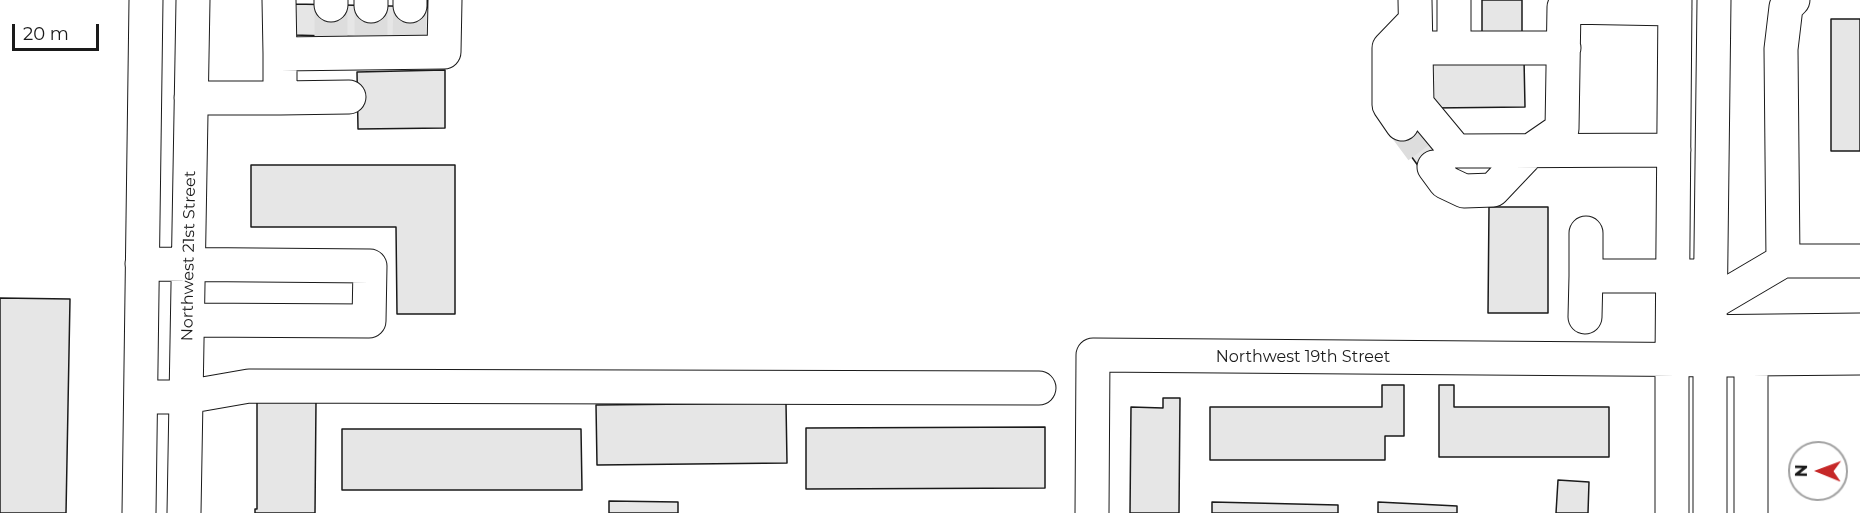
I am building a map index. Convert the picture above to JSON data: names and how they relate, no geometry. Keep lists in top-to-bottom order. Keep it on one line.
{"streets":{"street":["Northwest 21st Street","Northwest 19th Street"]},"scale_bar":"20 m","north":"left"}
